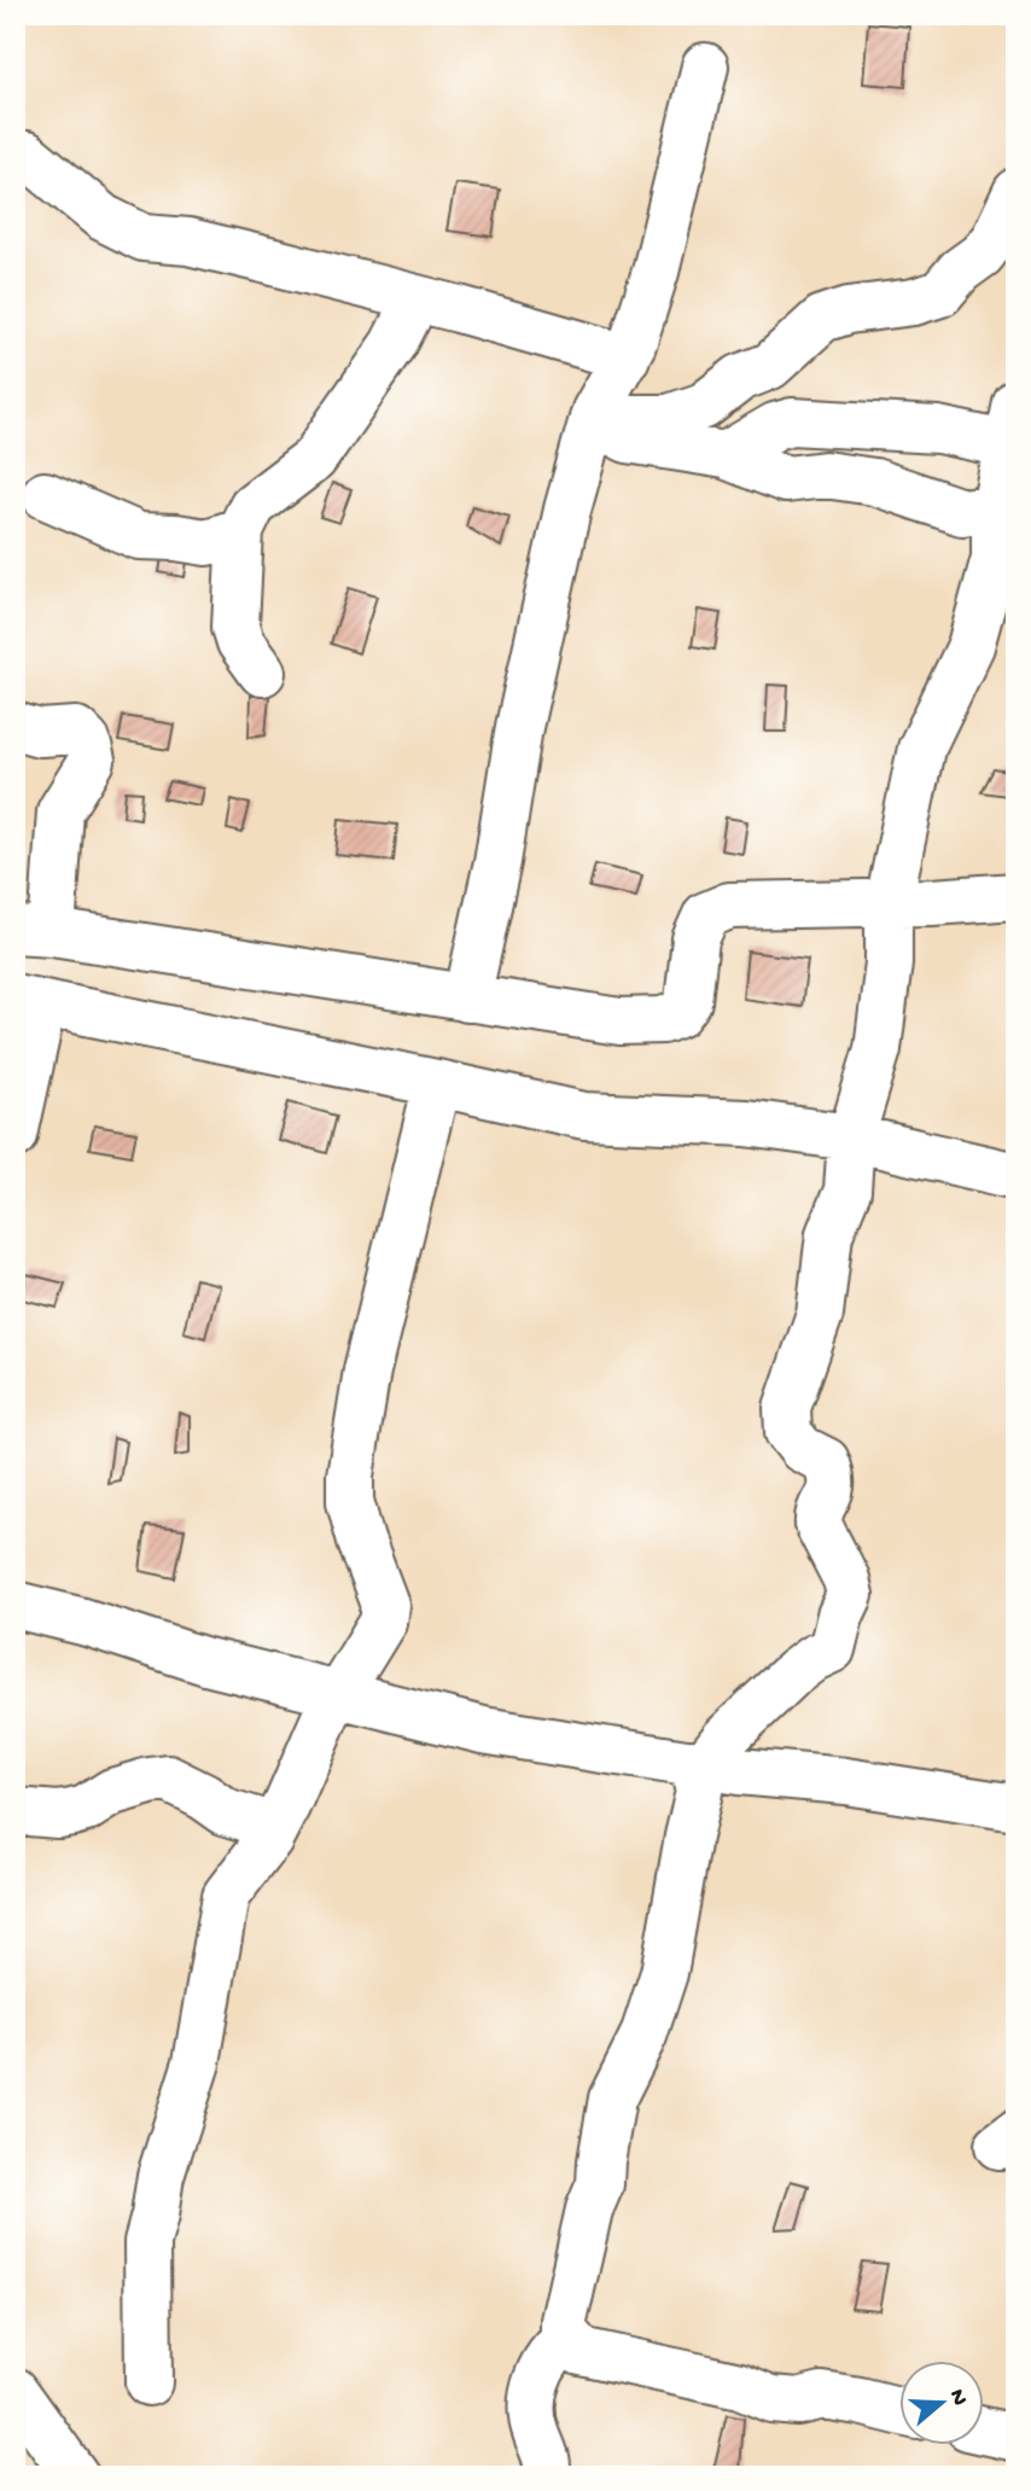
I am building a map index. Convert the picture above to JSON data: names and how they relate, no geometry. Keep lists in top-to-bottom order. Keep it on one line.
{"north":"right"}
